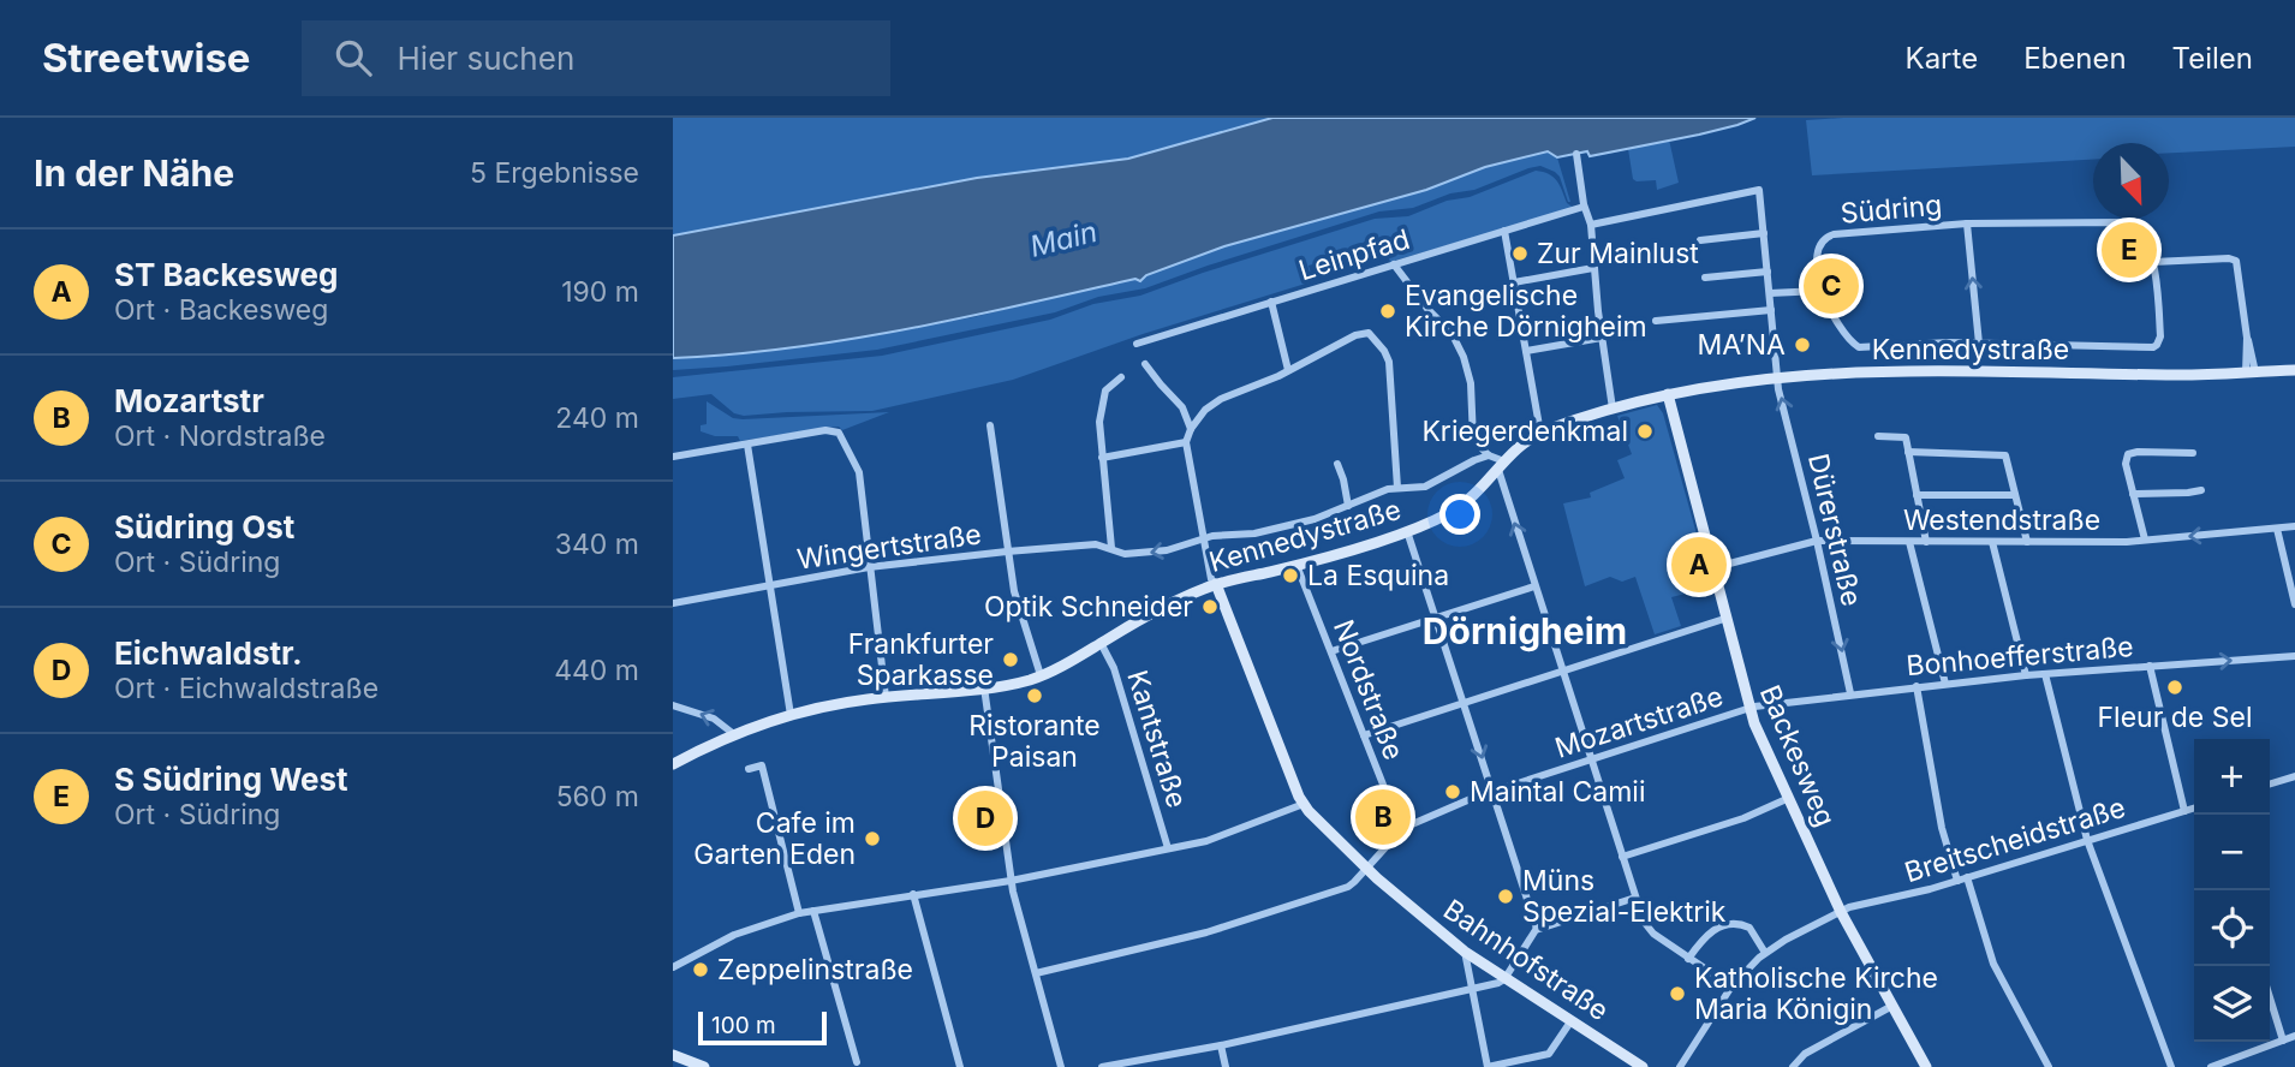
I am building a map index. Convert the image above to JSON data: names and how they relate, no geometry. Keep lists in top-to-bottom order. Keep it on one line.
{"streets":{"main road":["Kennedystraße","Backesweg","Bahnhofstraße"],"street":["Südring","Leinpfad","Westendstraße","Dürerstraße","Wingertstraße","Bonhoefferstraße","Nordstraße","Mozartstraße","Kantstraße","Breitscheidstraße"]},"crossings":[["Kennedystraße","Dürerstraße"],["Kennedystraße","Nordstraße"],["Kennedystraße","Kantstraße"],["Kennedystraße","Backesweg"],["Kennedystraße","Bahnhofstraße"],["Westendstraße","Dürerstraße"],["Westendstraße","Backesweg"],["Dürerstraße","Bonhoefferstraße"],["Bonhoefferstraße","Mozartstraße"],["Bonhoefferstraße","Backesweg"],["Nordstraße","Mozartstraße"],["Mozartstraße","Backesweg"],["Mozartstraße","Bahnhofstraße"],["Backesweg","Breitscheidstraße"]],"districts":["Dörnigheim"],"water":["Main"],"places":["Zur Mainlust","Evangelische Kirche Dörnigheim","MA’NA","Kriegerdenkmal","La Esquina","Optik Schneider","Frankfurter Sparkasse","Fleur de Sel","Ristorante Paisan","Maintal Camii","Cafe im Garten Eden","Müns Spezial-Elektrik","Zeppelinstraße","Katholische Kirche Maria Königin"],"scale_bar":"100 m","north":"bottom right","page":{"header":"Streetwise","search":"Hier suchen","nav":["Karte","Ebenen","Teilen"],"heading":["In der Nähe","5 Ergebnisse"],"pins":["E","C","A","B","D"],"list":[{"mark":"A","name":"ST Backesweg","note":"Ort · Backesweg","value":"190 m"},{"mark":"B","name":"Mozartstr","note":"Ort · Nordstraße","value":"240 m"},{"mark":"C","name":"Südring Ost","note":"Ort · Südring","value":"340 m"},{"mark":"D","name":"Eichwaldstr.","note":"Ort · Eichwaldstraße","value":"440 m"},{"mark":"E","name":"S Südring West","note":"Ort · Südring","value":"560 m"}],"map_buttons":["+","−"],"scale":"100 m"}}
